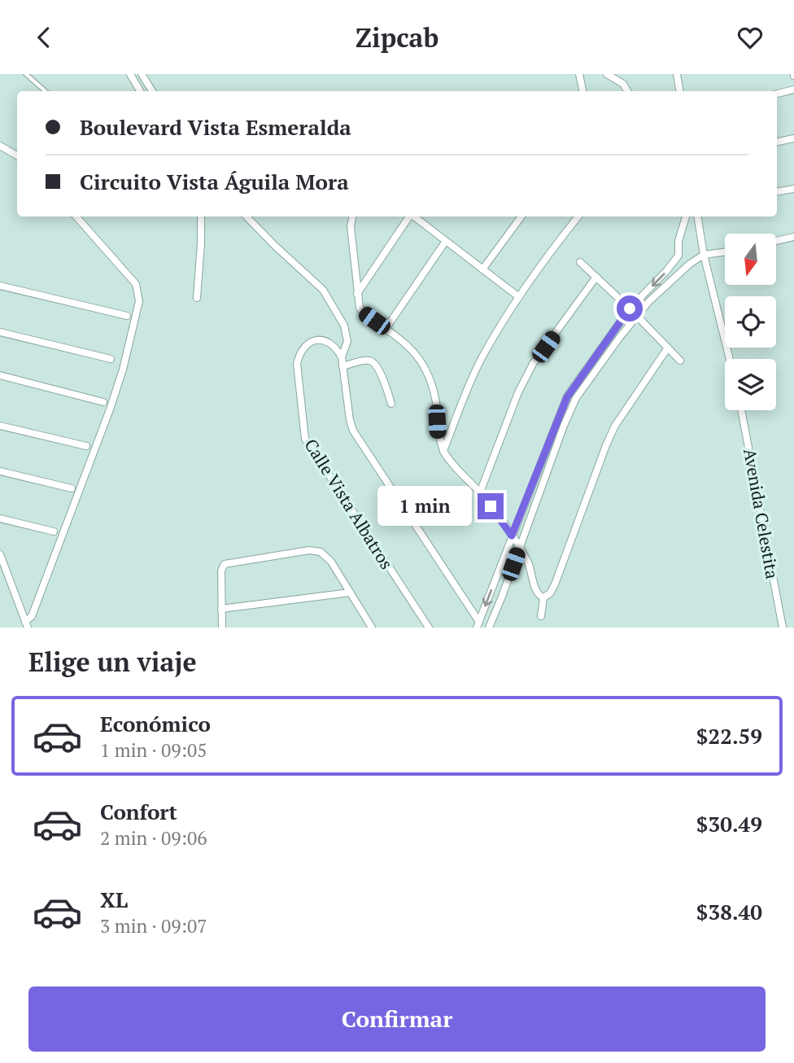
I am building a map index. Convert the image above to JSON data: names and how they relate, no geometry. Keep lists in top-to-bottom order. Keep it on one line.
{"streets":{"street":["Calle Vista Albatros","Avenida Celestita"]},"north":"bottom","page":{"header":"Zipcab","banner":["Boulevard Vista Esmeralda","Circuito Vista Águila Mora"],"bubble":"1 min","heading":"Elige un viaje","list":[{"name":"Económico","note":"1 min · 09:05","value":"$22.59"},{"name":"Confort","note":"2 min · 09:06","value":"$30.49"},{"name":"XL","note":"3 min · 09:07","value":"$38.40"}],"buttons":"Confirmar"}}
